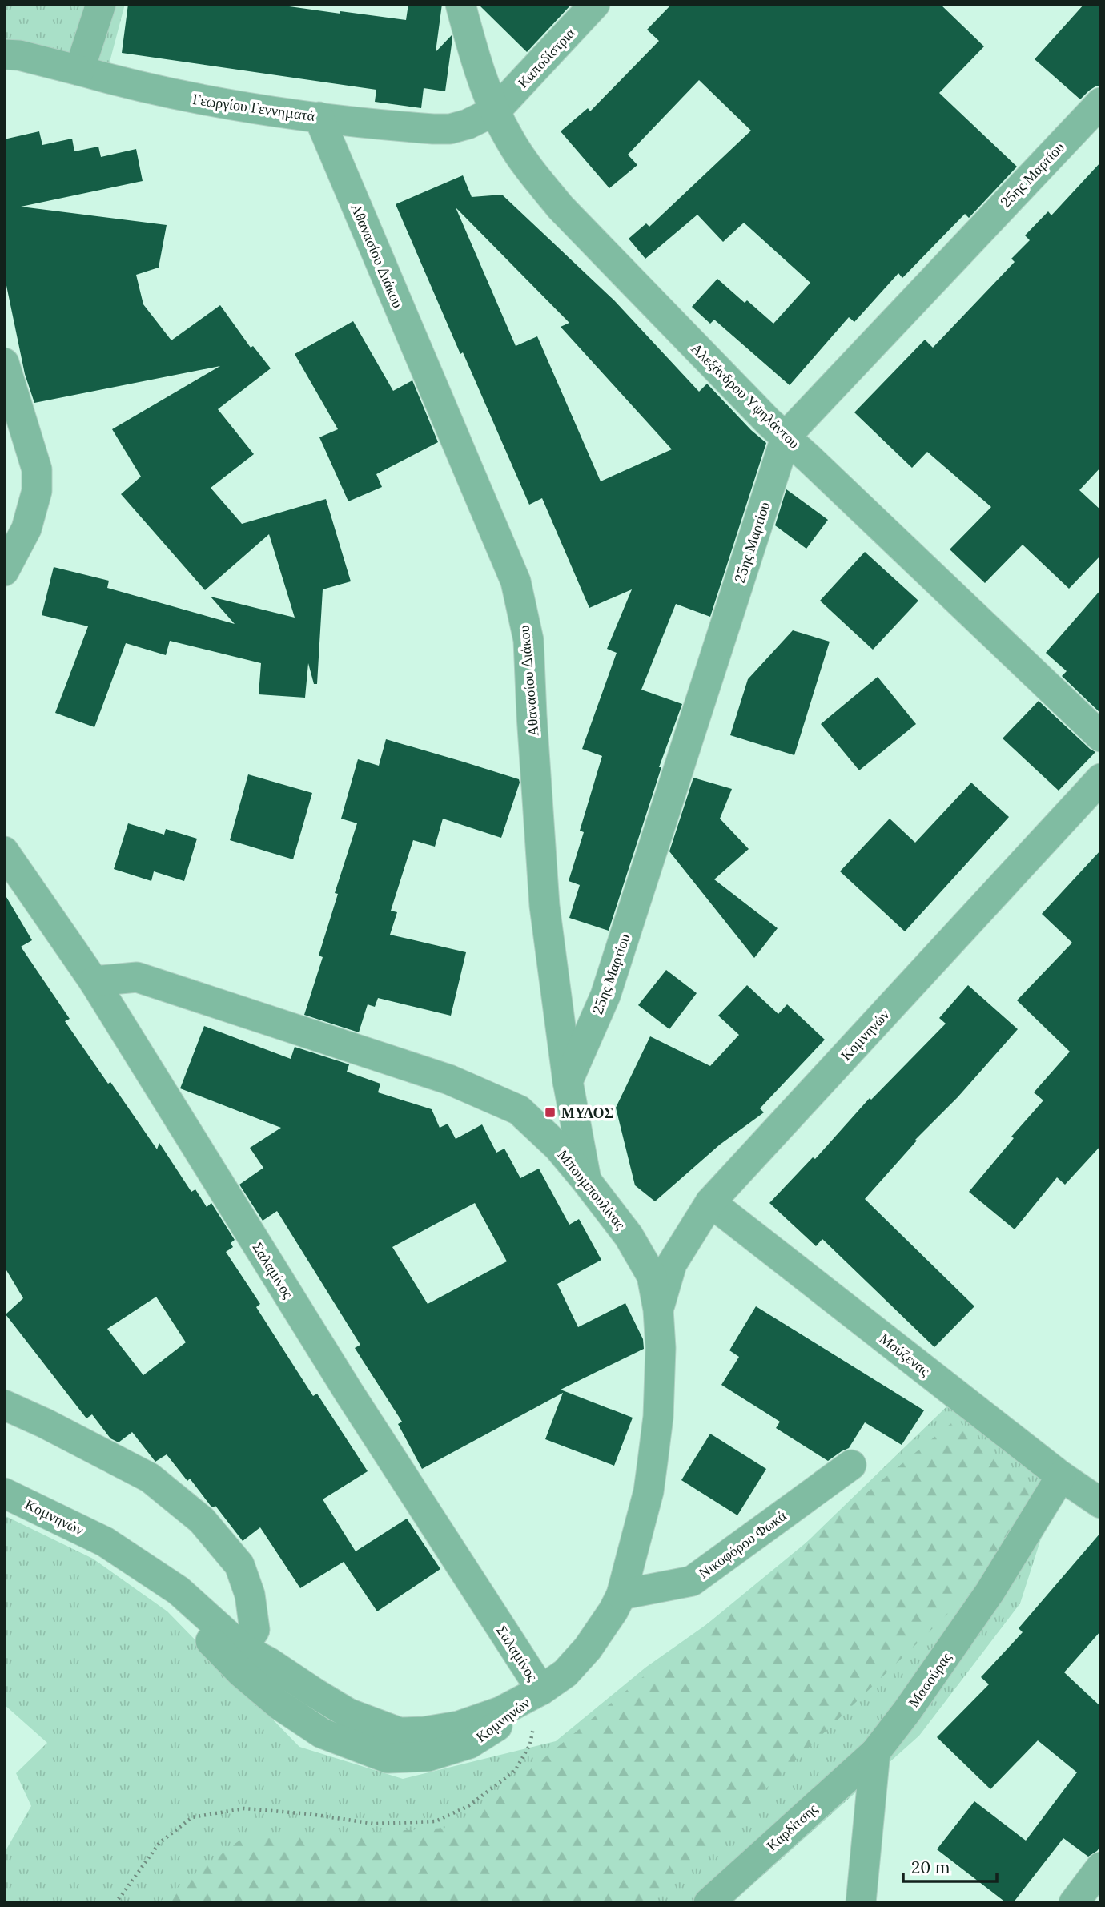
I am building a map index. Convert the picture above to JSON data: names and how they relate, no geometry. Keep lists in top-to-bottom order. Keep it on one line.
{"streets":{"street":["Καποδίστρια","Γεωργίου Γεννηματά","25ης Μαρτίου","Αθανασίου Διάκου","Αλεξάνδρου Υψηλάντου","Κομνηνών","Μπουμπουλίνας","Σαλαμίνος","Μούζενας","Νικοφόρου Φωκά","Μασούρας","Καρδίτσης"]},"crossings":[["Καποδίστρια","Γεωργίου Γεννηματά"],["Καποδίστρια","Αλεξάνδρου Υψηλάντου"],["Γεωργίου Γεννηματά","Αθανασίου Διάκου"],["Γεωργίου Γεννηματά","Αλεξάνδρου Υψηλάντου"],["25ης Μαρτίου","Αθανασίου Διάκου"],["25ης Μαρτίου","Αλεξάνδρου Υψηλάντου"],["Αθανασίου Διάκου","Μπουμπουλίνας"],["Κομνηνών","Μπουμπουλίνας"],["Κομνηνών","Σαλαμίνος"],["Κομνηνών","Μούζενας"],["Μπουμπουλίνας","Σαλαμίνος"],["Μπουμπουλίνας","Νικοφόρου Φωκά"],["Μούζενας","Μασούρας"],["Μασούρας","Καρδίτσης"]],"places":{"transit":["ΜΥΛΟΣ"]},"scale_bar":"20 m"}
